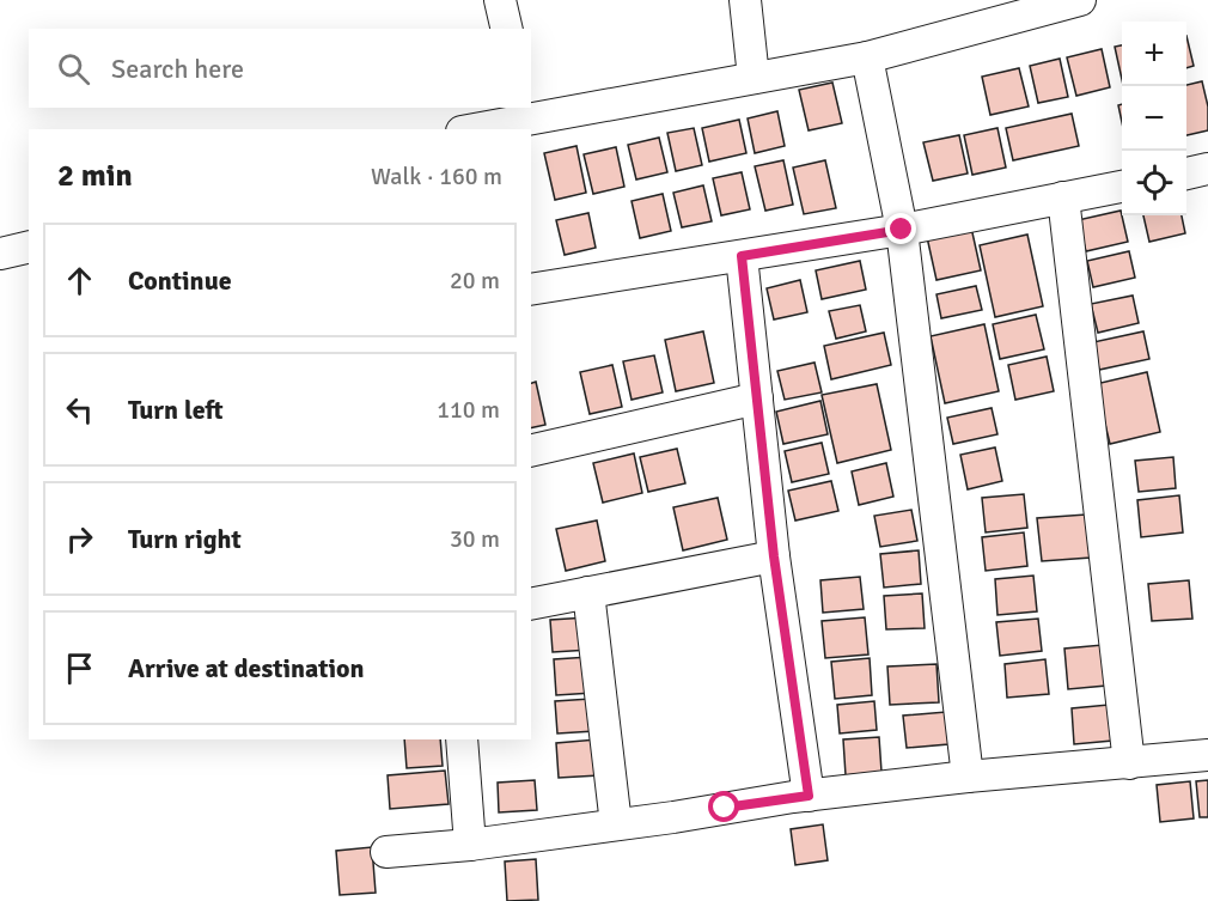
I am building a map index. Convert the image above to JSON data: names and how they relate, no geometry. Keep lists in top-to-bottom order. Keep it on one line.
{"page":{"map_buttons":["+","−"],"search":"Search here","heading":["2 min","Walk · 160 m"],"list":[["Continue","20 m"],["Turn left","110 m"],["Turn right","30 m"],"Arrive at destination"]}}
